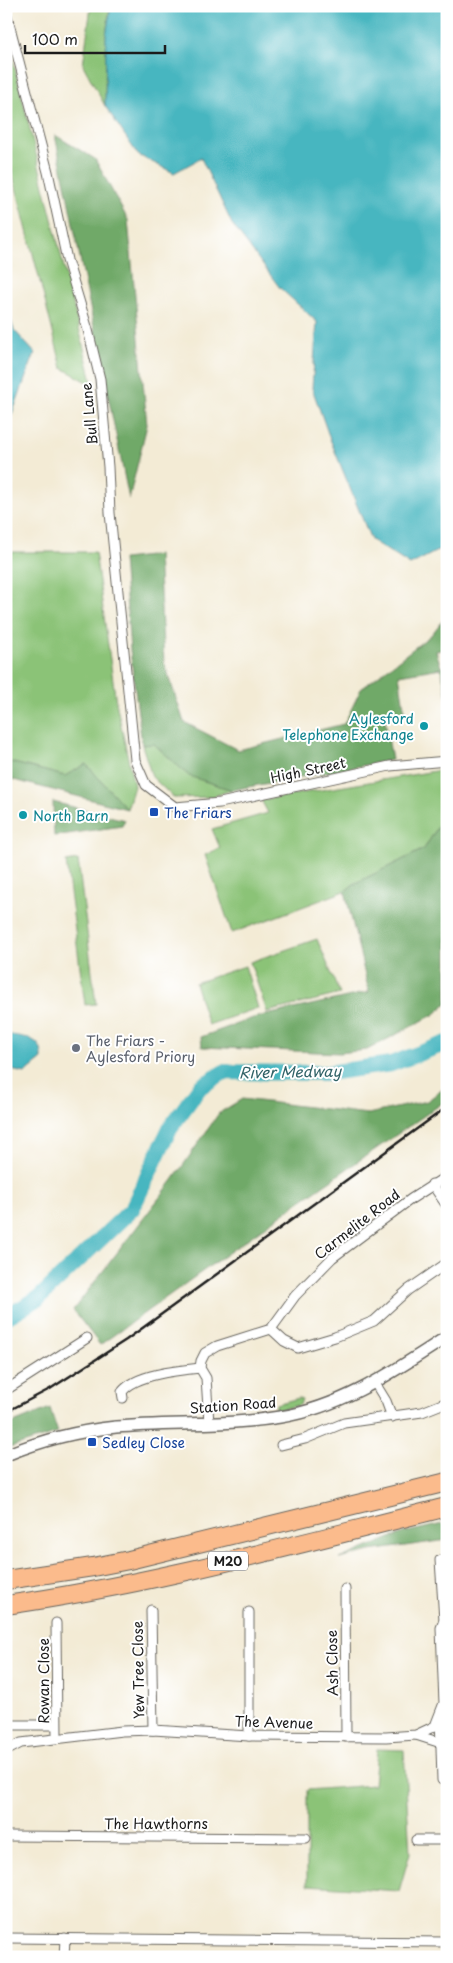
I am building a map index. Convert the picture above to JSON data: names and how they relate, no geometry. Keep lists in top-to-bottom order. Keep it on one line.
{"streets":{"highway":["M20"],"street":["Bull Lane","High Street","Carmelite Road","Station Road","Ash Close","Yew Tree Close","Rowan Close","The Avenue","The Hawthorns"]},"crossings":[["Bull Lane","High Street"],["Ash Close","The Avenue"],["Yew Tree Close","The Avenue"],["Rowan Close","The Avenue"]],"water":["River Medway"],"places":{"other":["Aylesford Telephone Exchange","North Barn","The Friars - Aylesford Priory"],"transit":["The Friars","Sedley Close"]},"scale_bar":"100 m"}
